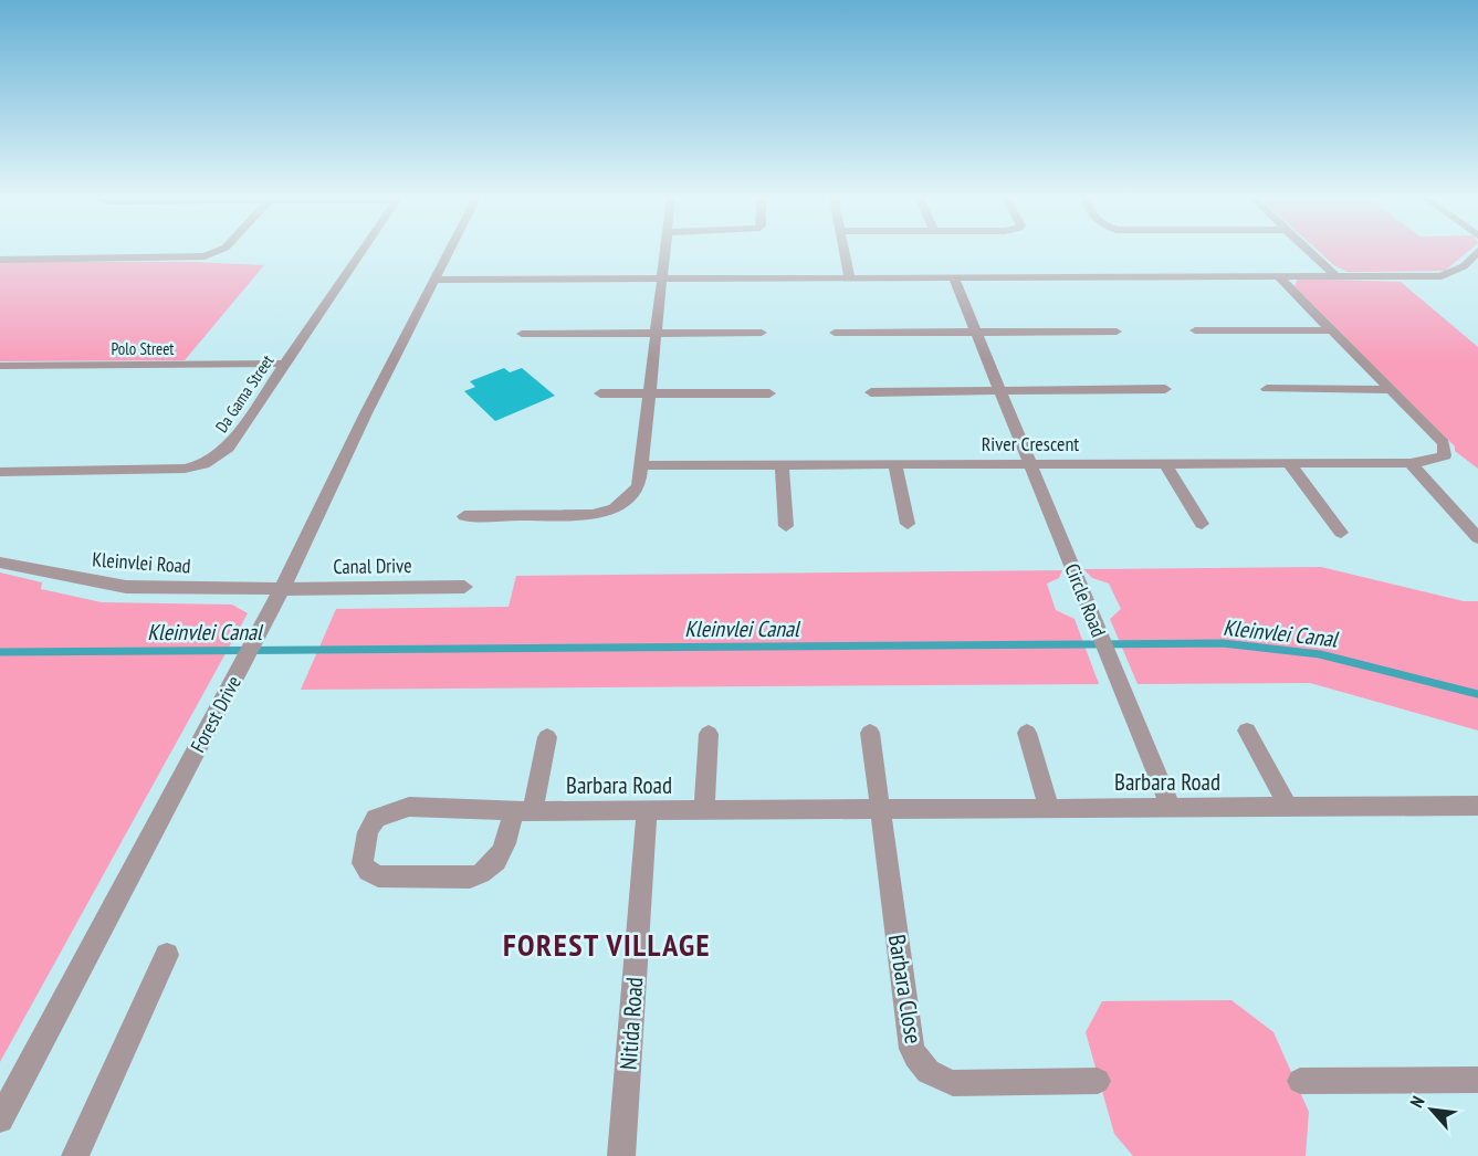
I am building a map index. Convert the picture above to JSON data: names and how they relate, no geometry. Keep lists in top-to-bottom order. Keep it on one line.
{"streets":{"street":["Polo Street","Da Gama Street","River Crescent","Kleinvlei Road","Canal Drive","Circle Road","Forest Drive","Barbara Road","Barbara Close","Nitida Road"]},"crossings":[["Polo Street","Da Gama Street"],["River Crescent","Circle Road"],["Kleinvlei Road","Canal Drive"],["Kleinvlei Road","Forest Drive"],["Canal Drive","Forest Drive"],["Circle Road","Barbara Road"],["Barbara Road","Barbara Close"],["Barbara Road","Nitida Road"]],"districts":["FOREST VILLAGE"],"water":["Kleinvlei Canal"],"north":"top left"}
